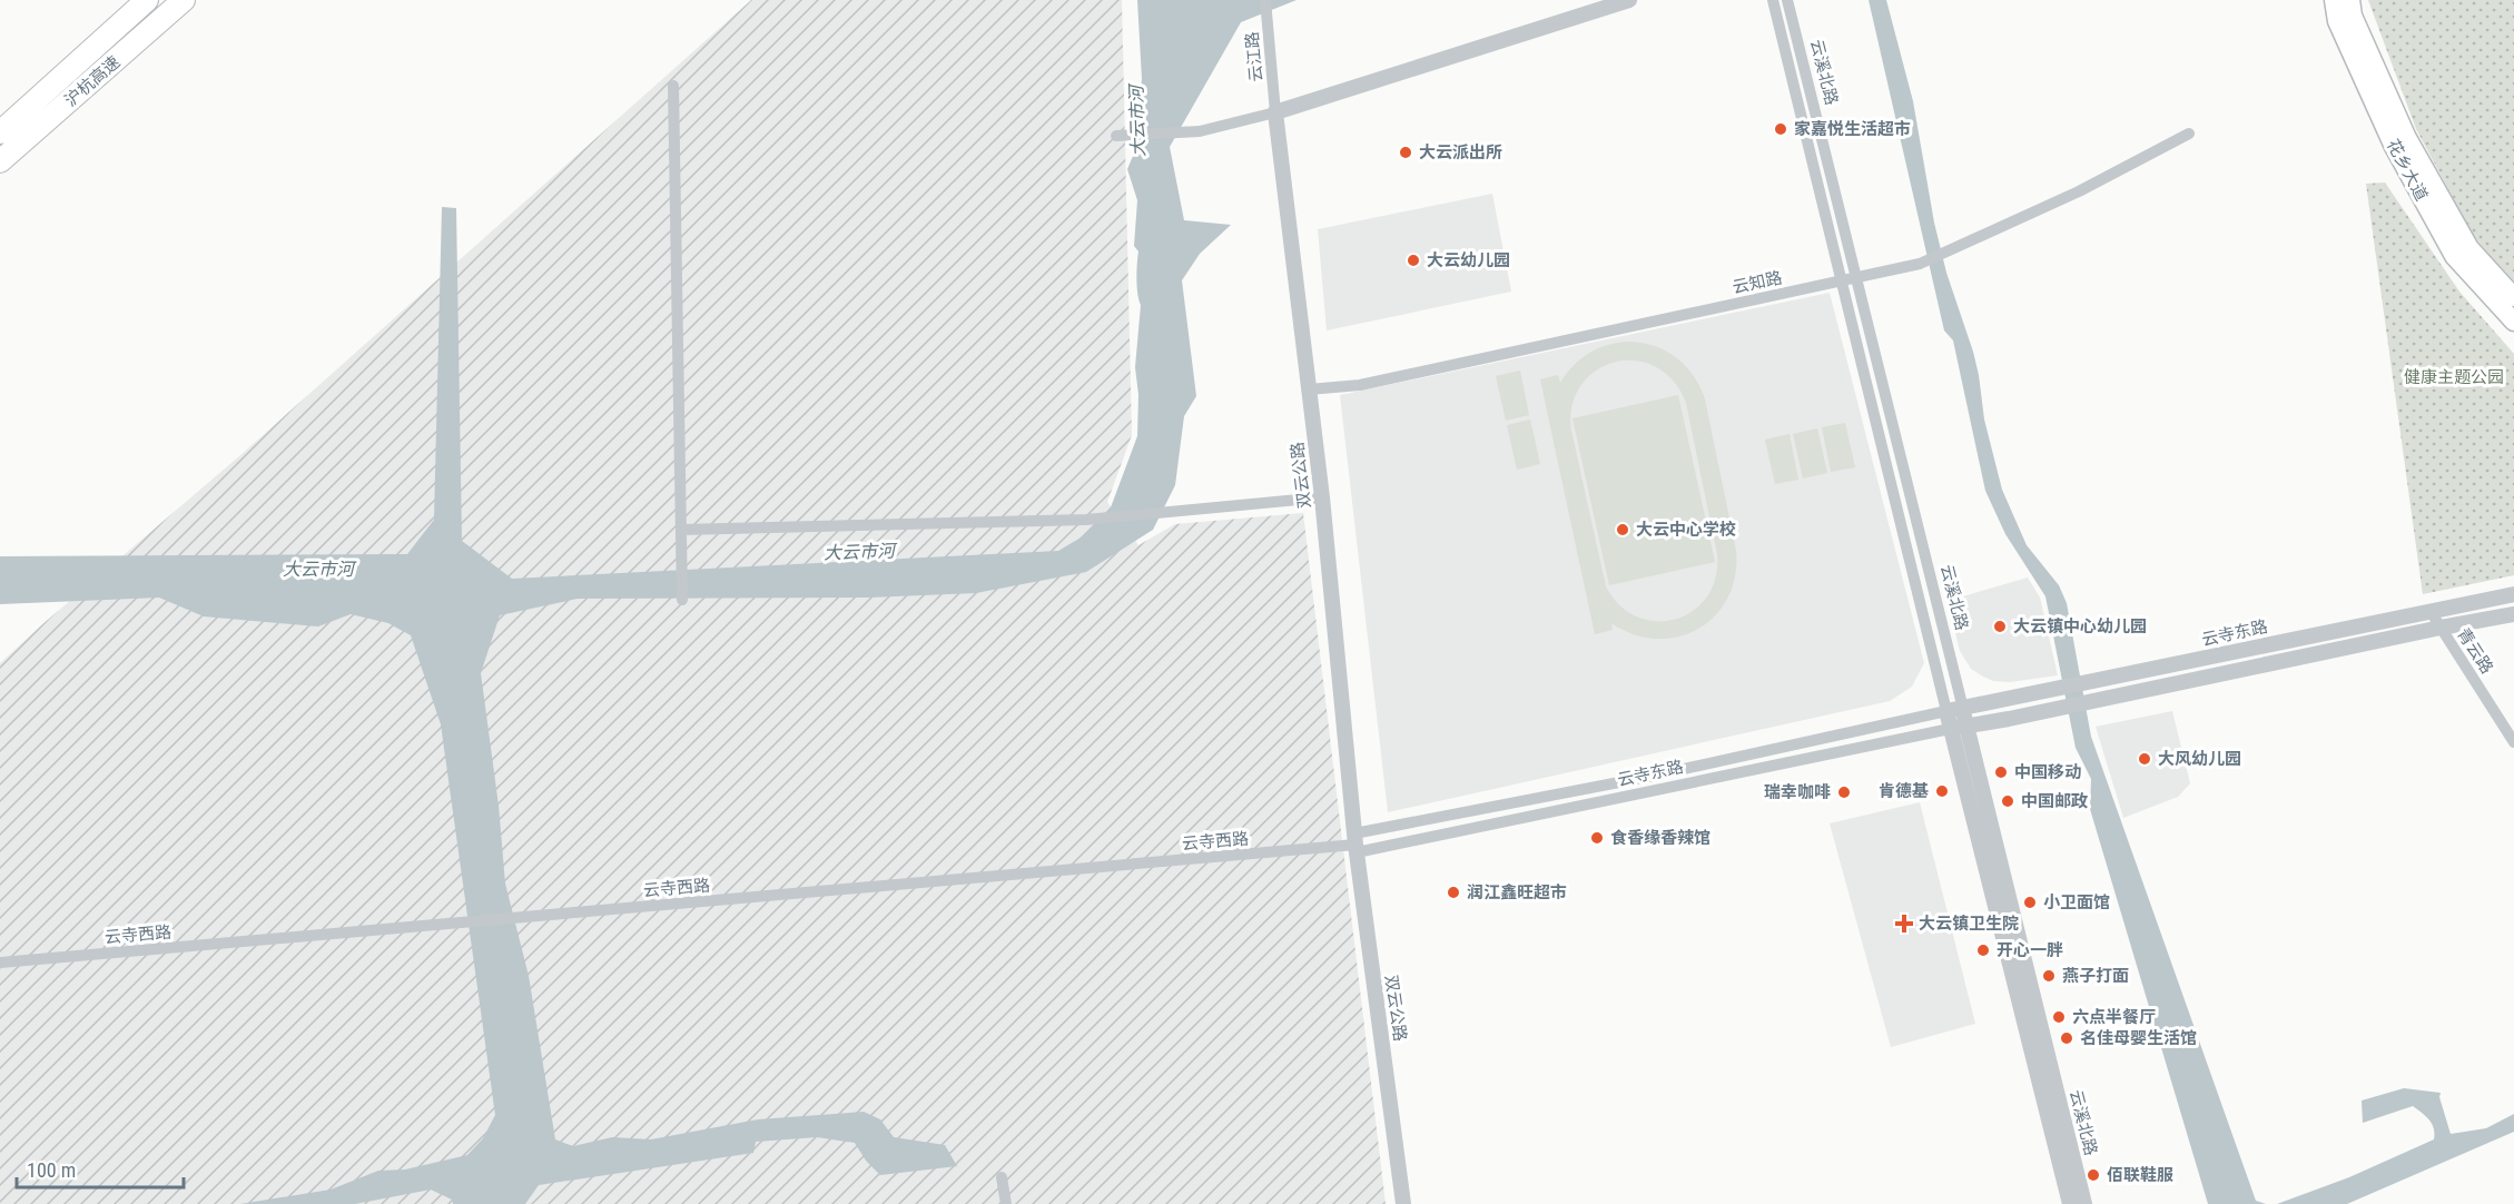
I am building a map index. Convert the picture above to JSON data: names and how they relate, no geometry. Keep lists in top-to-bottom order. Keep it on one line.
{"streets":{"highway":["沪杭高速"],"main road":["花乡大道"],"street":["云江路","云溪北路","云知路","双云公路","云寺东路","青云路","云寺西路"]},"crossings":[["云江路","双云公路"],["云溪北路","云知路"],["云溪北路","云寺东路"],["云知路","双云公路"],["双云公路","云寺东路"],["双云公路","云寺西路"],["云寺东路","青云路"],["云寺东路","云寺西路"]],"water":["大云市河"],"parks":["健康主题公园"],"places":{"other":["家嘉悦生活超市","大云派出所","大云幼儿园","大云中心学校","大云镇中心幼儿园","大风幼儿园","中国移动","肯德基","瑞幸咖啡","中国邮政","食香缘香辣馆","润江鑫旺超市","小卫面馆","开心一胖","燕子打面","六点半餐厅","名佳母婴生活馆","佰联鞋服"],"health":["大云镇卫生院"]},"scale_bar":"100 m"}
